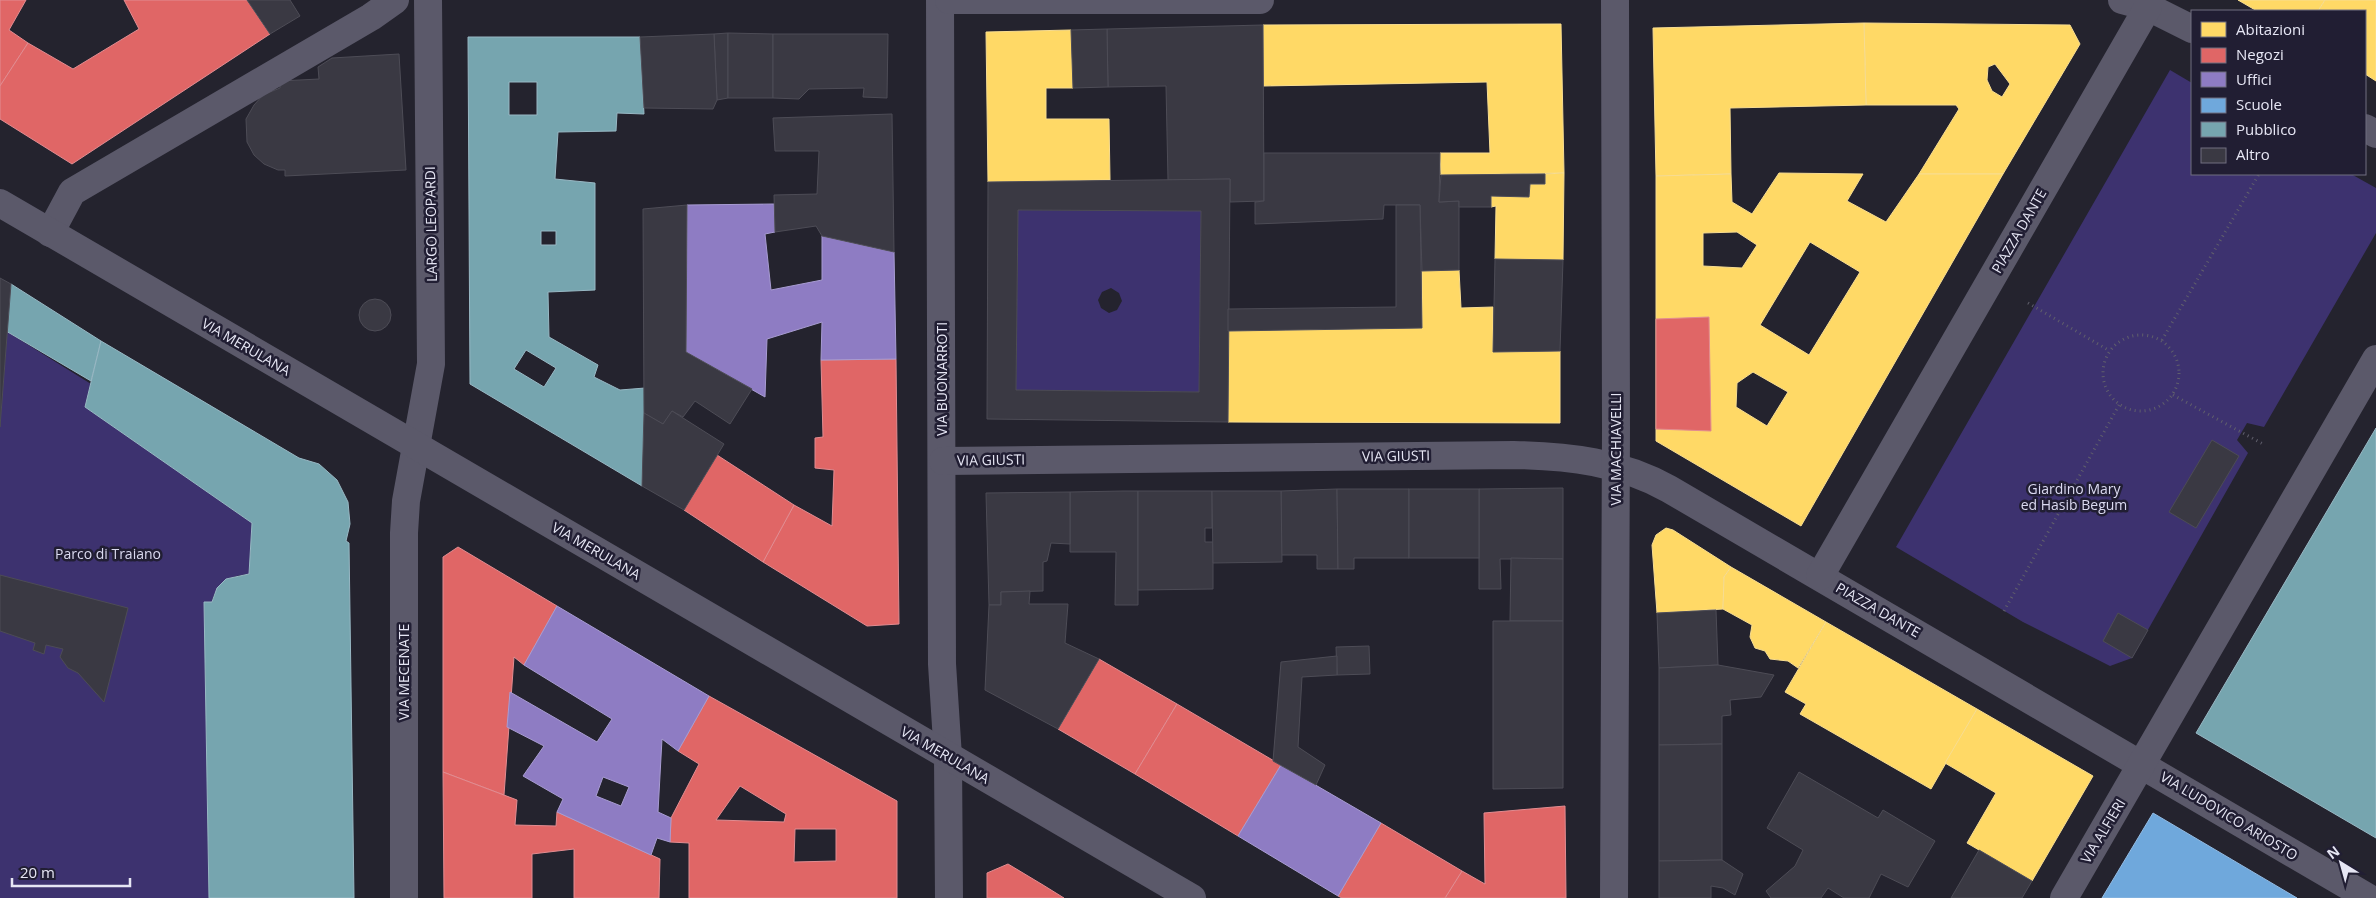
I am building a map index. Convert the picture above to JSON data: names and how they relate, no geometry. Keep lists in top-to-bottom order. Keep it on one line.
{"streets":{"street":["LARGO LEOPARDI","PIAZZA DANTE","VIA MERULANA","VIA BUONARROTI","VIA MACHIAVELLI","VIA GIUSTI","VIA MECENATE","VIA LUDOVICO ARIOSTO","VIA ALFIERI"]},"crossings":[["LARGO LEOPARDI","VIA MERULANA"],["LARGO LEOPARDI","VIA MECENATE"],["PIAZZA DANTE","VIA GIUSTI"],["PIAZZA DANTE","VIA LUDOVICO ARIOSTO"],["PIAZZA DANTE","VIA ALFIERI"],["VIA MERULANA","VIA BUONARROTI"],["VIA MERULANA","VIA MECENATE"],["VIA BUONARROTI","VIA GIUSTI"],["VIA MACHIAVELLI","VIA GIUSTI"],["VIA LUDOVICO ARIOSTO","VIA ALFIERI"]],"parks":["Giardino Mary ed Hasib Begum","Parco di Traiano"],"legend":["Abitazioni","Negozi","Uffici","Scuole","Pubblico","Altro"],"scale_bar":"20 m","north":"top left"}
